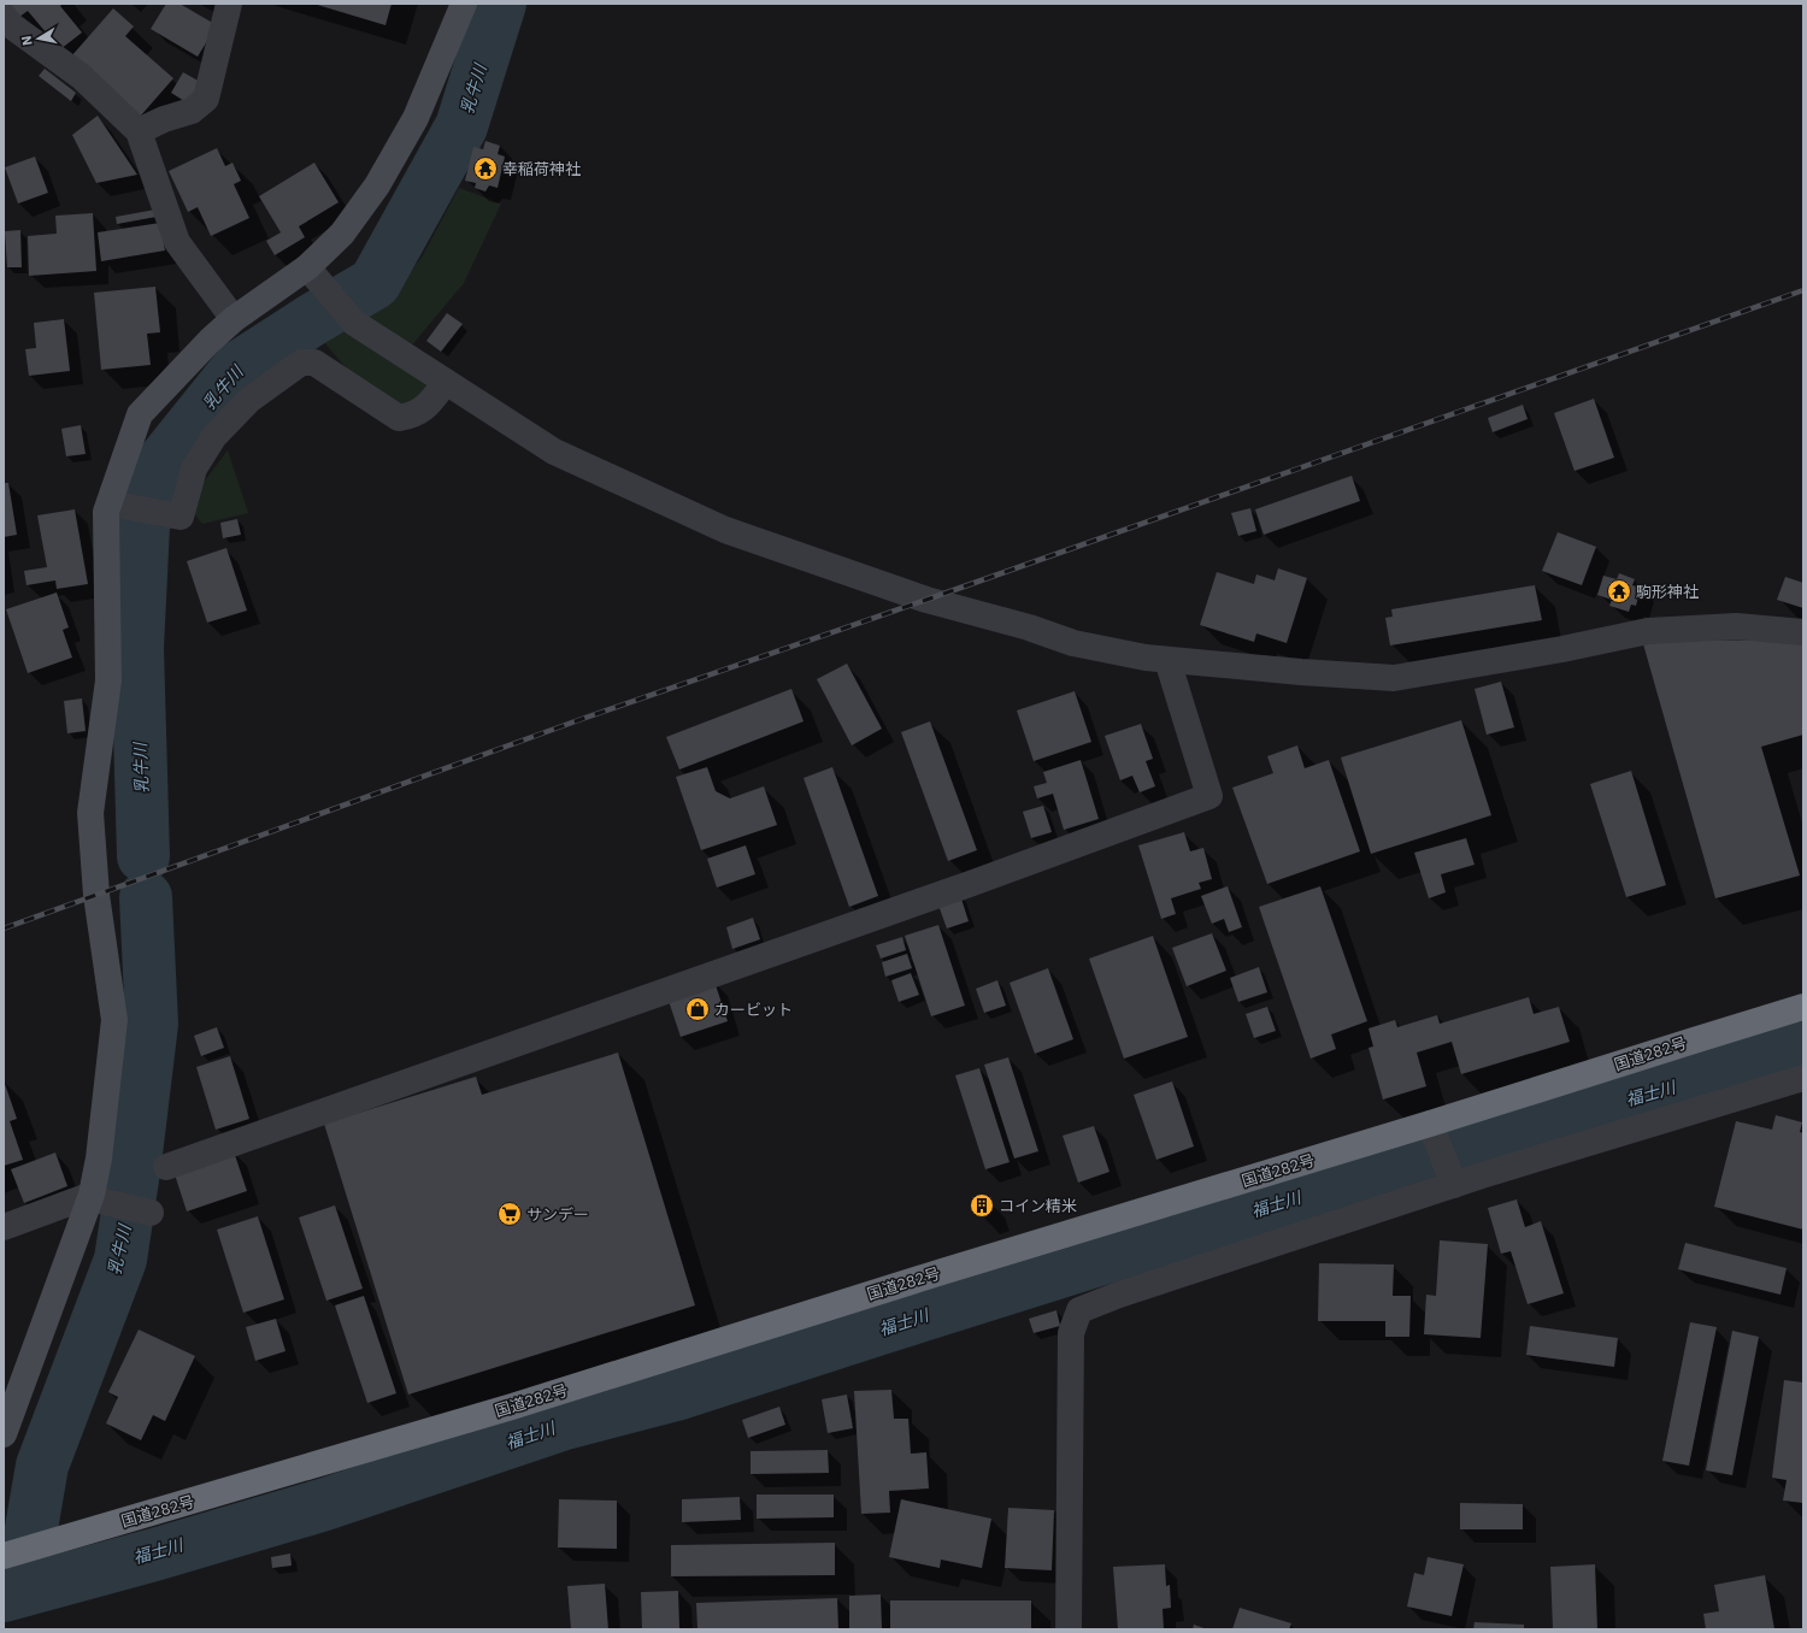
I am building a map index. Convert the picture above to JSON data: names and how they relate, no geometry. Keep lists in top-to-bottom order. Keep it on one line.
{"streets":{"highway":["国道282号"]},"water":["乳牛川","福士川"],"places":{"temple":["幸稲荷神社","駒形神社"],"shop":["カービット"],"building":["コイン精米"],"supermarket":["サンデー"]},"north":"left"}
